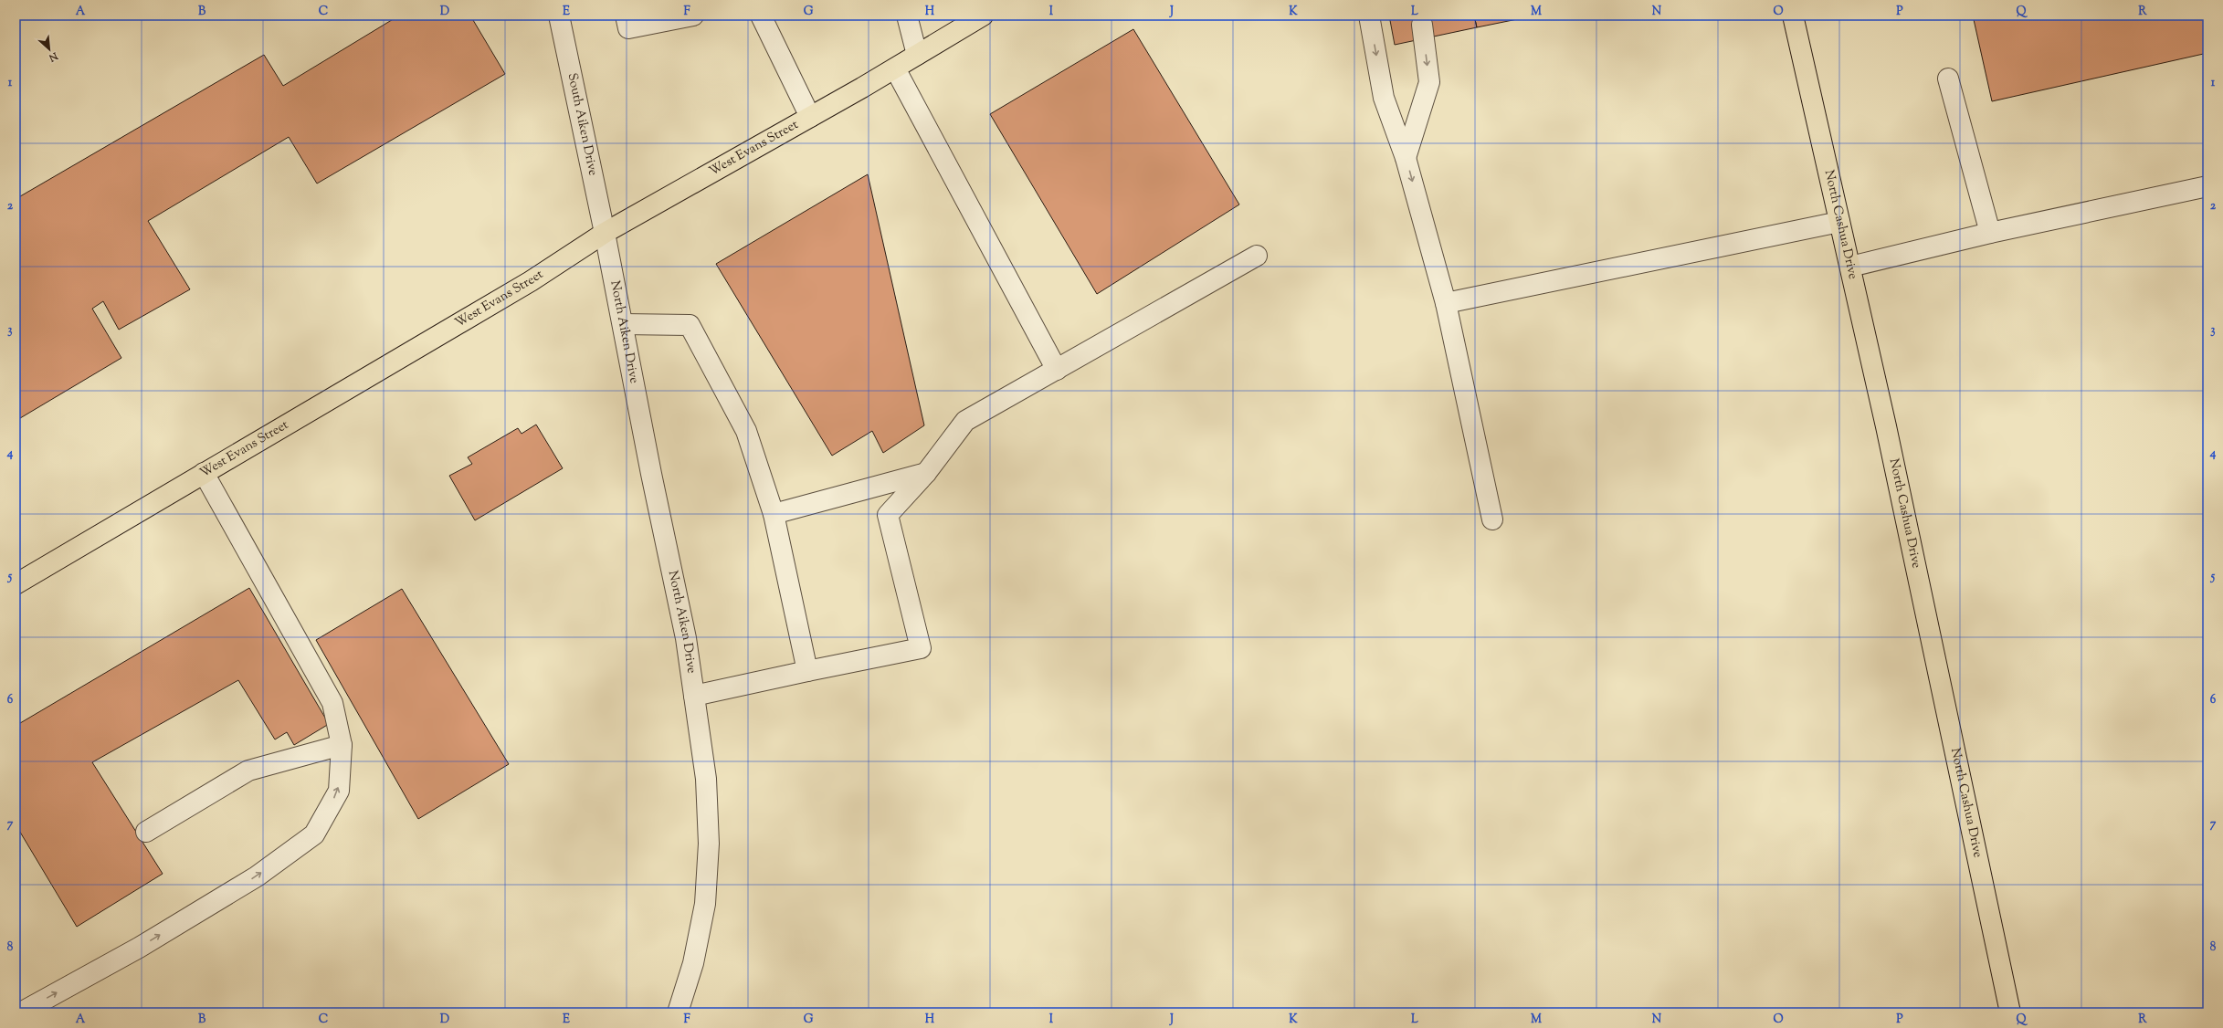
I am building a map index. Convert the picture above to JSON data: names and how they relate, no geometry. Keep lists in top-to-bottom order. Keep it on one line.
{"streets":{"main road":["West Evans Street","North Cashua Drive"],"street":["South Aiken Drive","North Aiken Drive"]},"crossings":[["South Aiken Drive","West Evans Street"],["South Aiken Drive","North Aiken Drive"],["West Evans Street","North Aiken Drive"]],"north":"bottom right","grid":{"columns":["A","B","C","D","E","F","G","H","I","J","K","L","M","N","O","P","Q","R"],"rows":["1","2","3","4","5","6","7","8"]}}
